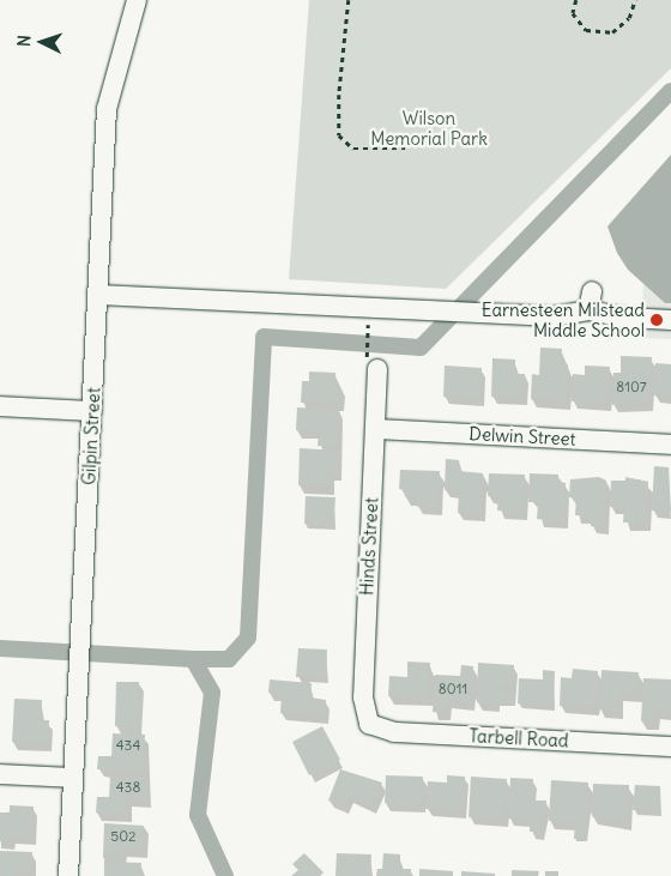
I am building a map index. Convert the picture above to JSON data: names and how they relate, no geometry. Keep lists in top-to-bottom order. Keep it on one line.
{"streets":{"street":["Gilpin Street","Delwin Street","Hinds Street","Tarbell Road"]},"crossings":[["Delwin Street","Hinds Street"],["Hinds Street","Tarbell Road"]],"parks":["Wilson Memorial Park"],"places":["Earnesteen Milstead Middle School"],"house_numbers":["8107","8011","434","438","502"],"north":"left"}
